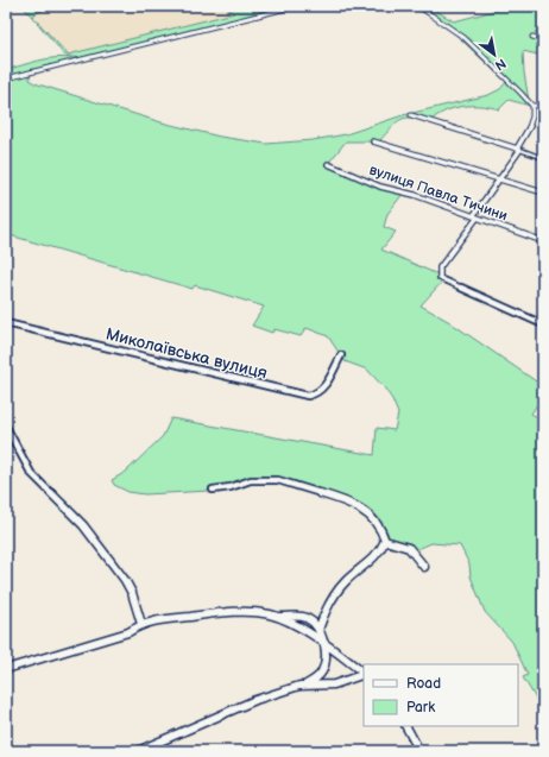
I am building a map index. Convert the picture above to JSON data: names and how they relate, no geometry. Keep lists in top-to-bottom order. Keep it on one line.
{"streets":{"street":["вулиця Павла Тичини","Миколаївська вулиця"]},"legend":["Road","Park"],"north":"bottom right"}
